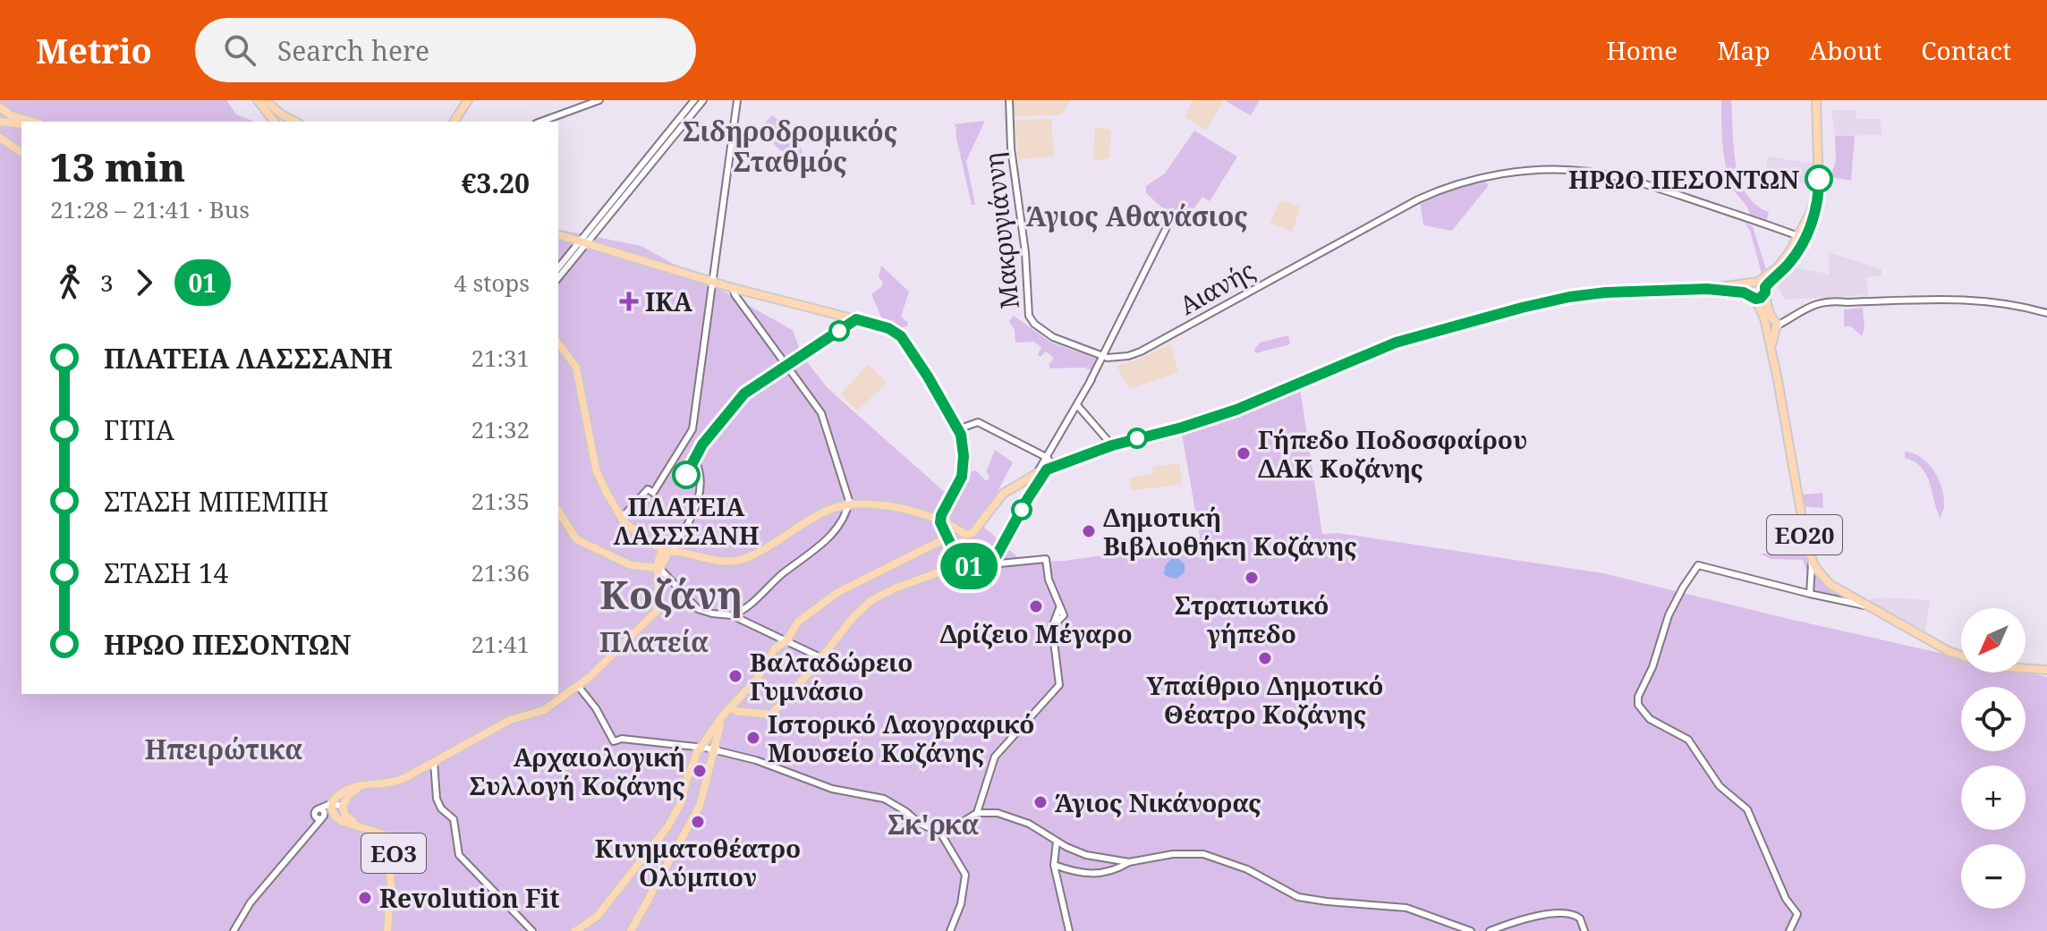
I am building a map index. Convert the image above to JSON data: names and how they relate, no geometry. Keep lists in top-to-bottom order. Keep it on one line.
{"streets":{"main road":["ΕΟ20","ΕΟ3"],"street":["Μακρυγιάννη","Αιανής"]},"crossings":[["Μακρυγιάννη","Αιανής"]],"districts":["Σιδηροδρομικός Σταθμός","Άγιος Αθανάσιος","Κοζάνη","Πλατεία","Ηπειρώτικα","Σκ'ρκα"],"places":{"other":["ΗΡΩΟ ΠΕΣΟΝΤΩΝ","Γήπεδο Ποδοσφαίρου ΔΑΚ Κοζάνης","ΠΛΑΤΕΙΑ ΛΑΣΣΣΑΝΗ","Δημοτική Βιβλιοθήκη Κοζάνης","Στρατιωτικό γήπεδο","Δρίζειο Μέγαρο","Υπαίθριο Δημοτικό Θέατρο Κοζάνης","Βαλταδώρειο Γυμνάσιο","Ιστορικό Λαογραφικό Μουσείο Κοζάνης","Αρχαιολογική Συλλογή Κοζάνης","Άγιος Νικάνορας","Κινηματοθέατρο Ολύμπιον","Revolution Fit"],"health":["IKA"]},"lines":["bus line 01"],"north":"bottom left","page":{"header":"Metrio","search":"Search here","nav":["Home","Map","About","Contact"],"on_map":"01","heading":["13 min","21:28 – 21:41 · Bus","€3.20"],"legs":["3","01","4 stops"],"list":[{"name":"ΠΛΑΤΕΙΑ ΛΑΣΣΣΑΝΗ","value":"21:31"},{"name":"ΓΙΤΙΑ","value":"21:32"},{"name":"ΣΤΑΣΗ ΜΠΕΜΠΗ","value":"21:35"},{"name":"ΣΤΑΣΗ 14","value":"21:36"},{"name":"ΗΡΩΟ ΠΕΣΟΝΤΩΝ","value":"21:41"}],"map_buttons":["+","−"]}}
